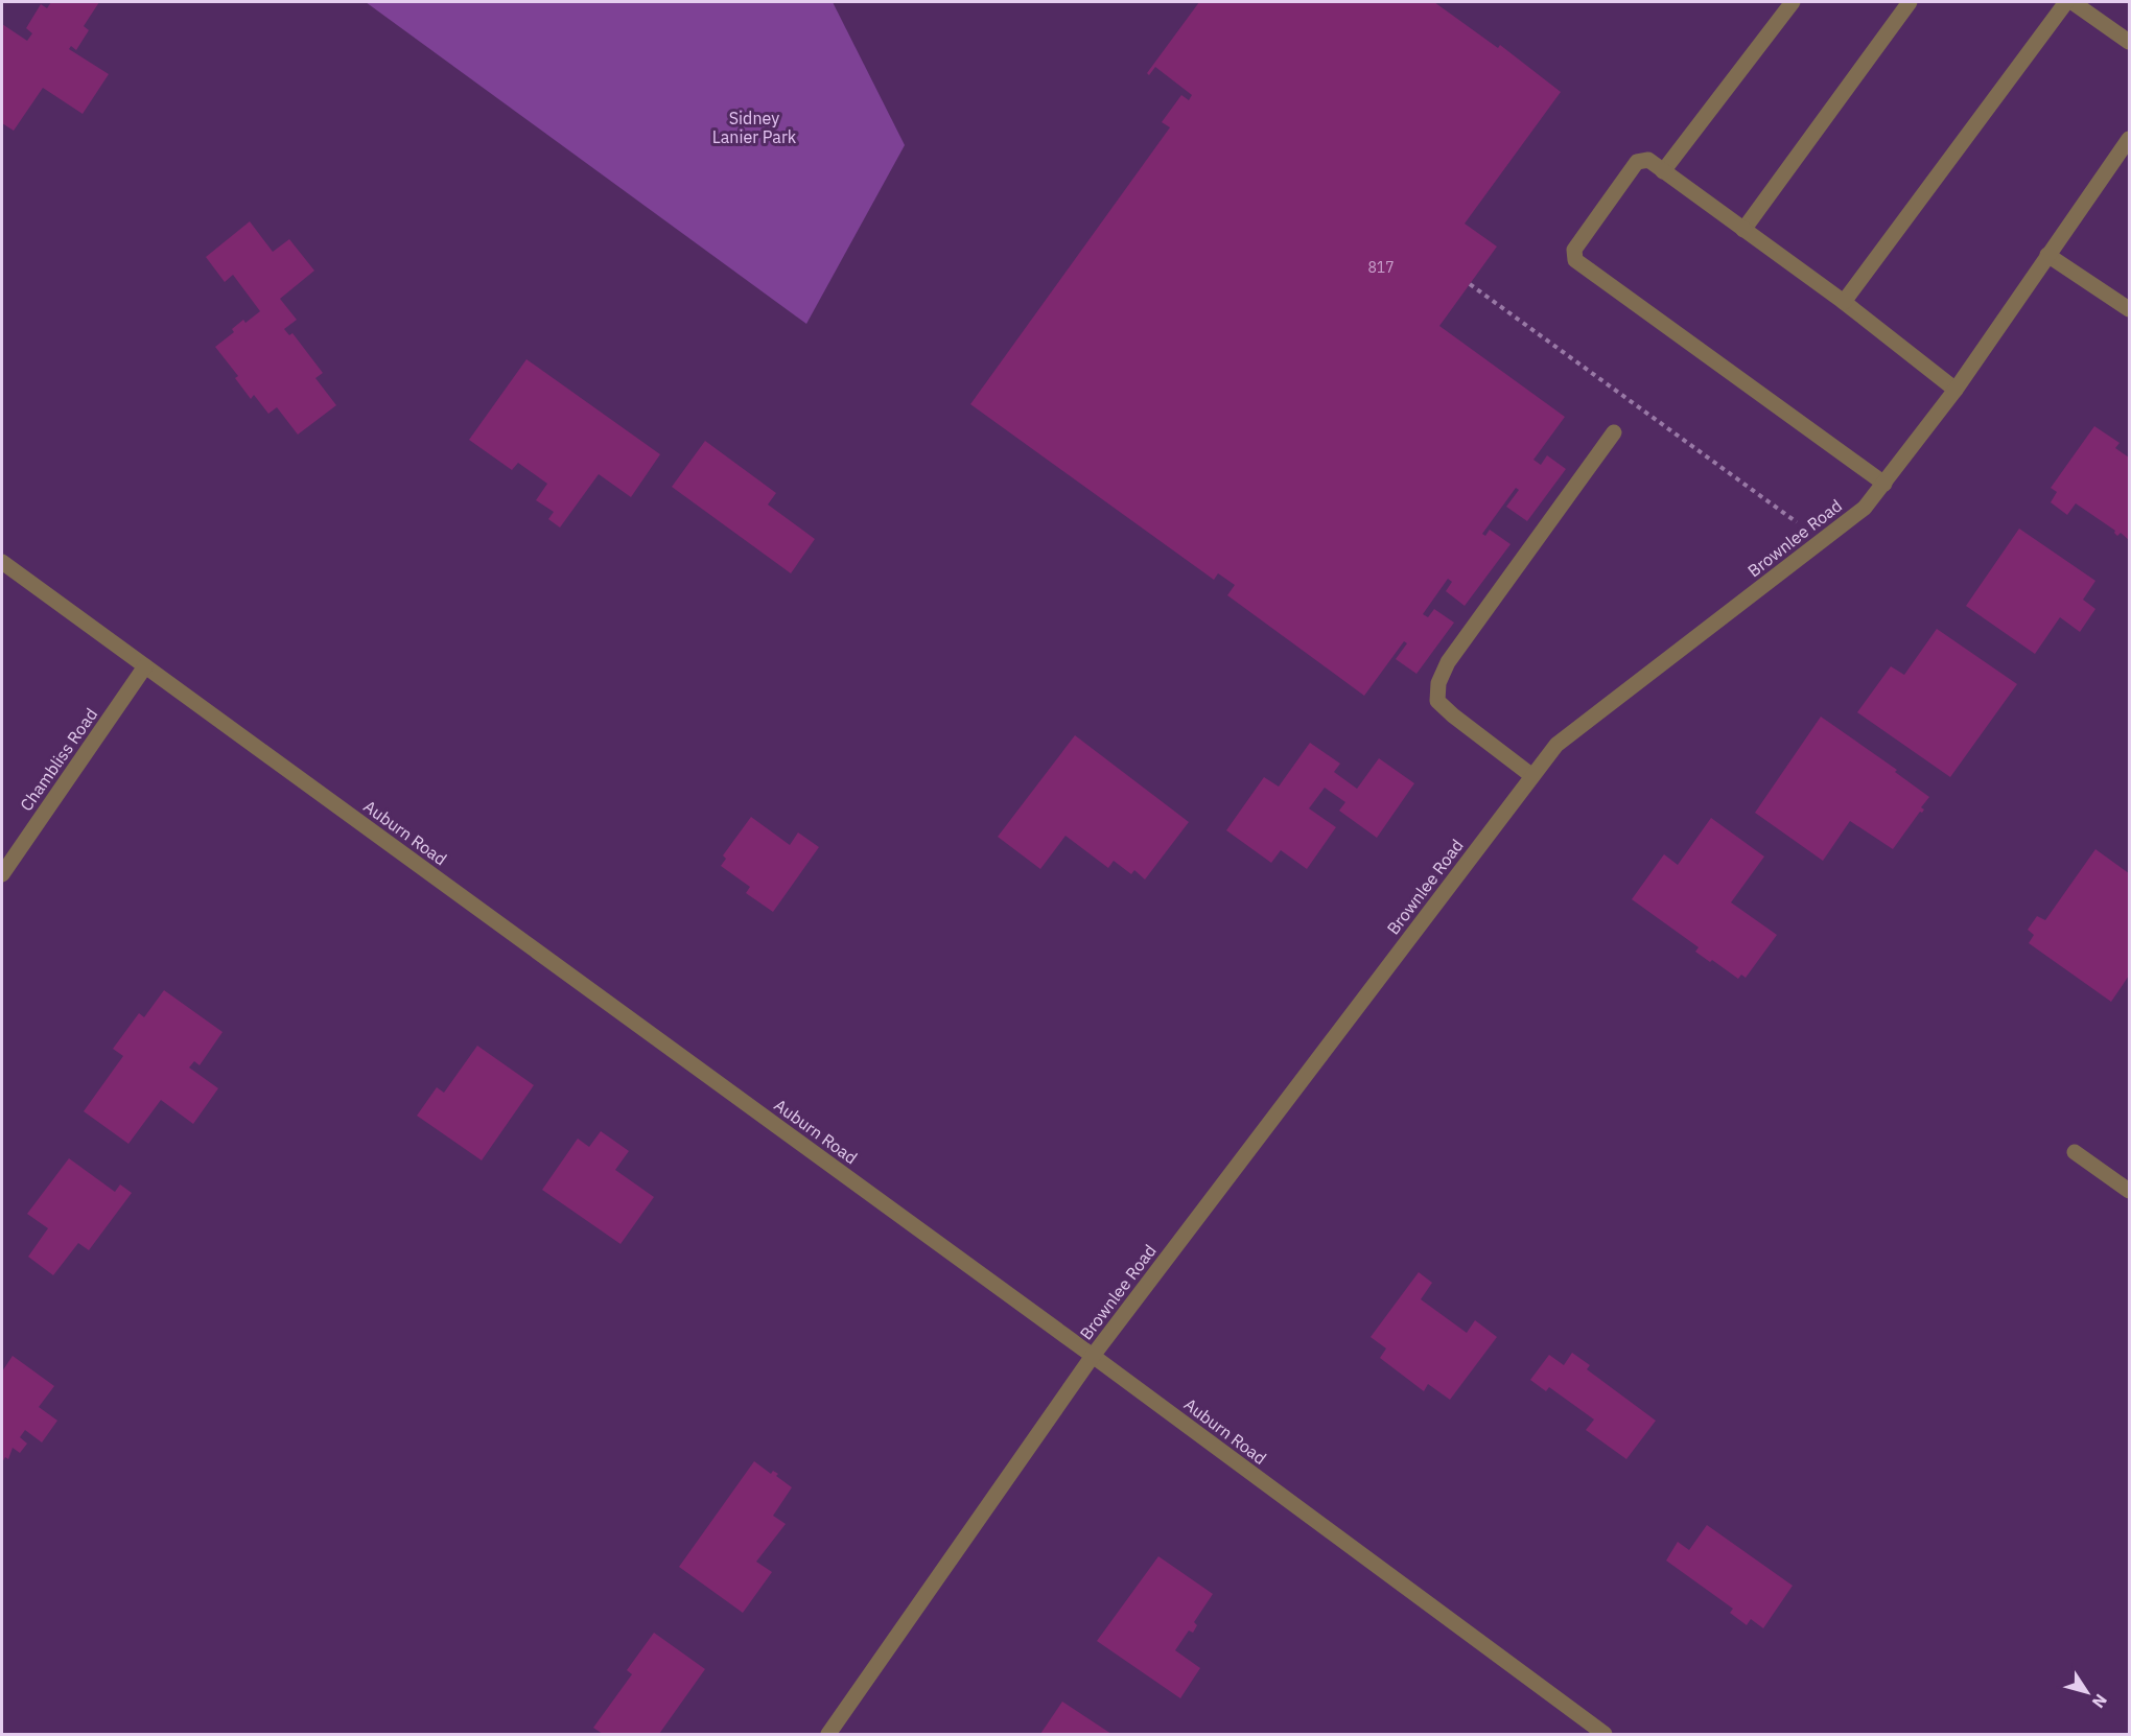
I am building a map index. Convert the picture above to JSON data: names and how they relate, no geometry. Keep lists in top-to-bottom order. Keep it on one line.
{"streets":{"street":["Brownlee Road","Chambliss Road","Auburn Road"]},"crossings":[["Brownlee Road","Auburn Road"],["Chambliss Road","Auburn Road"]],"parks":["Sidney Lanier Park"],"house_numbers":["817"],"north":"bottom right"}
